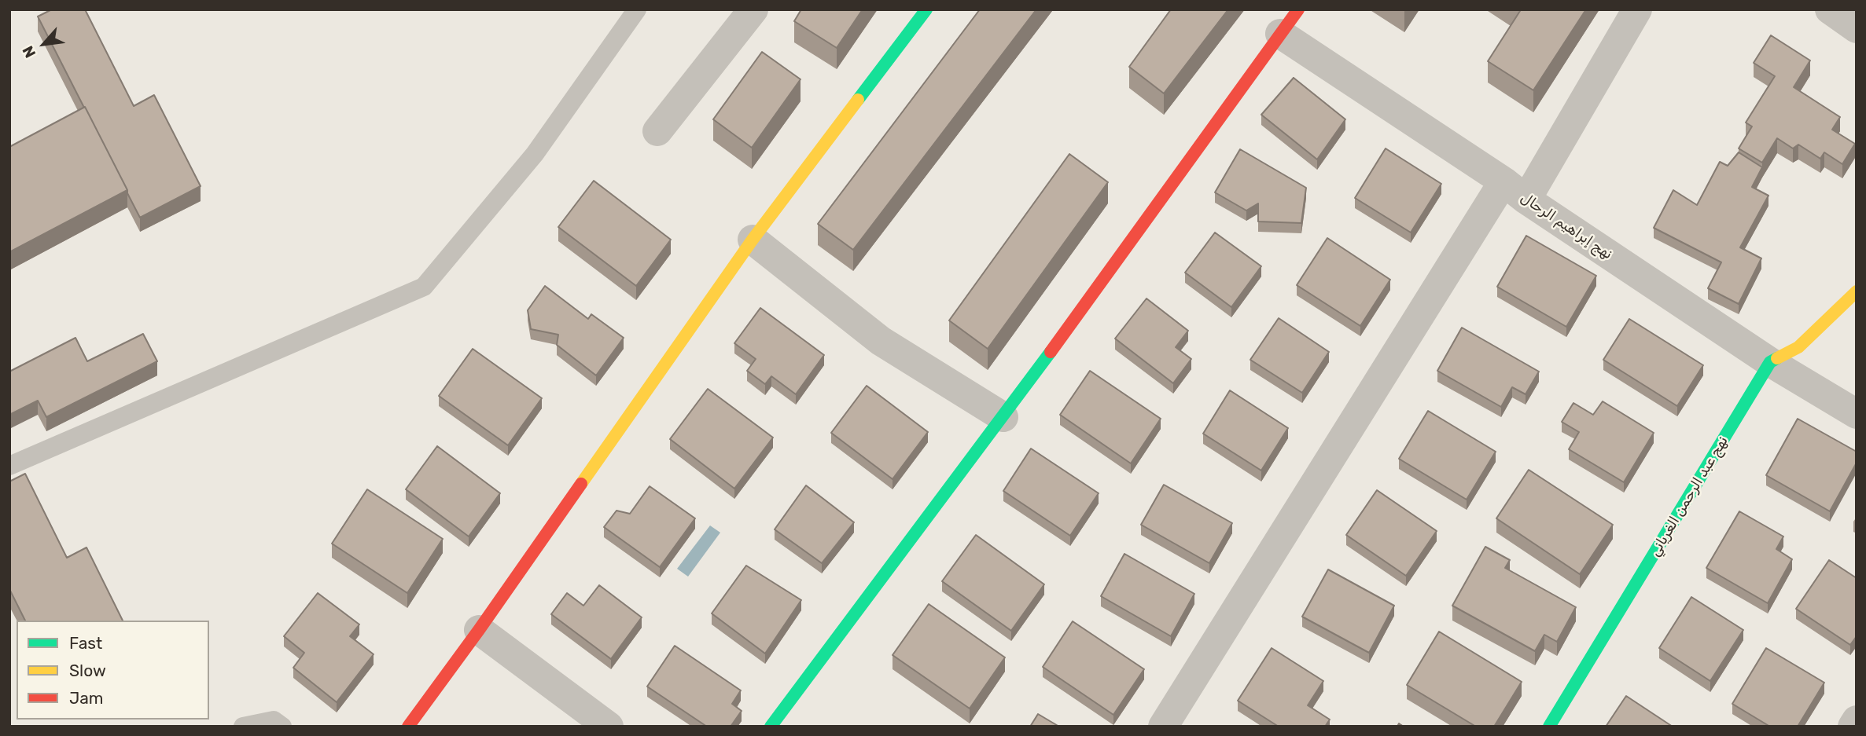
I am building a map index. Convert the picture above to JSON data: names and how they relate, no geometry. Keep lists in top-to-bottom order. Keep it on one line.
{"streets":{"street":["نهج إبراهيم الرحال","نهج عبد الرحمن الغرياني"]},"crossings":[["نهج إبراهيم الرحال","نهج عبد الرحمن الغرياني"]],"legend":["Fast","Slow","Jam"],"north":"bottom left"}
